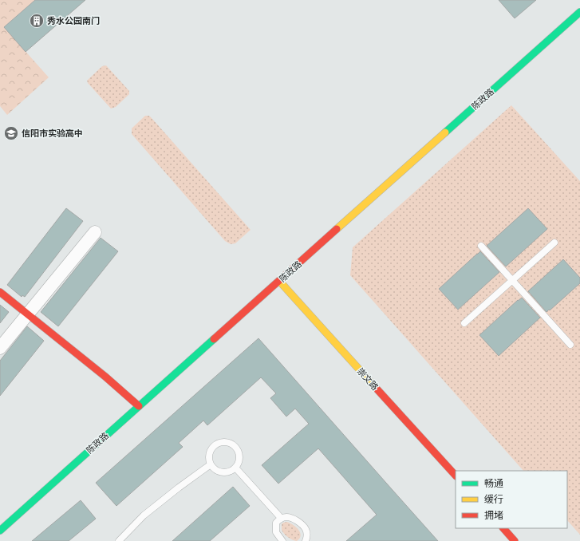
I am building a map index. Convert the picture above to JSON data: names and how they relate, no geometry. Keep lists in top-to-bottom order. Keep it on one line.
{"streets":{"street":["陈政路","崇文路"]},"crossings":[["陈政路","崇文路"]],"places":{"building":["秀水公园南门"],"school or university":["信阳市实验高中"]},"legend":["畅通","缓行","拥堵"]}
